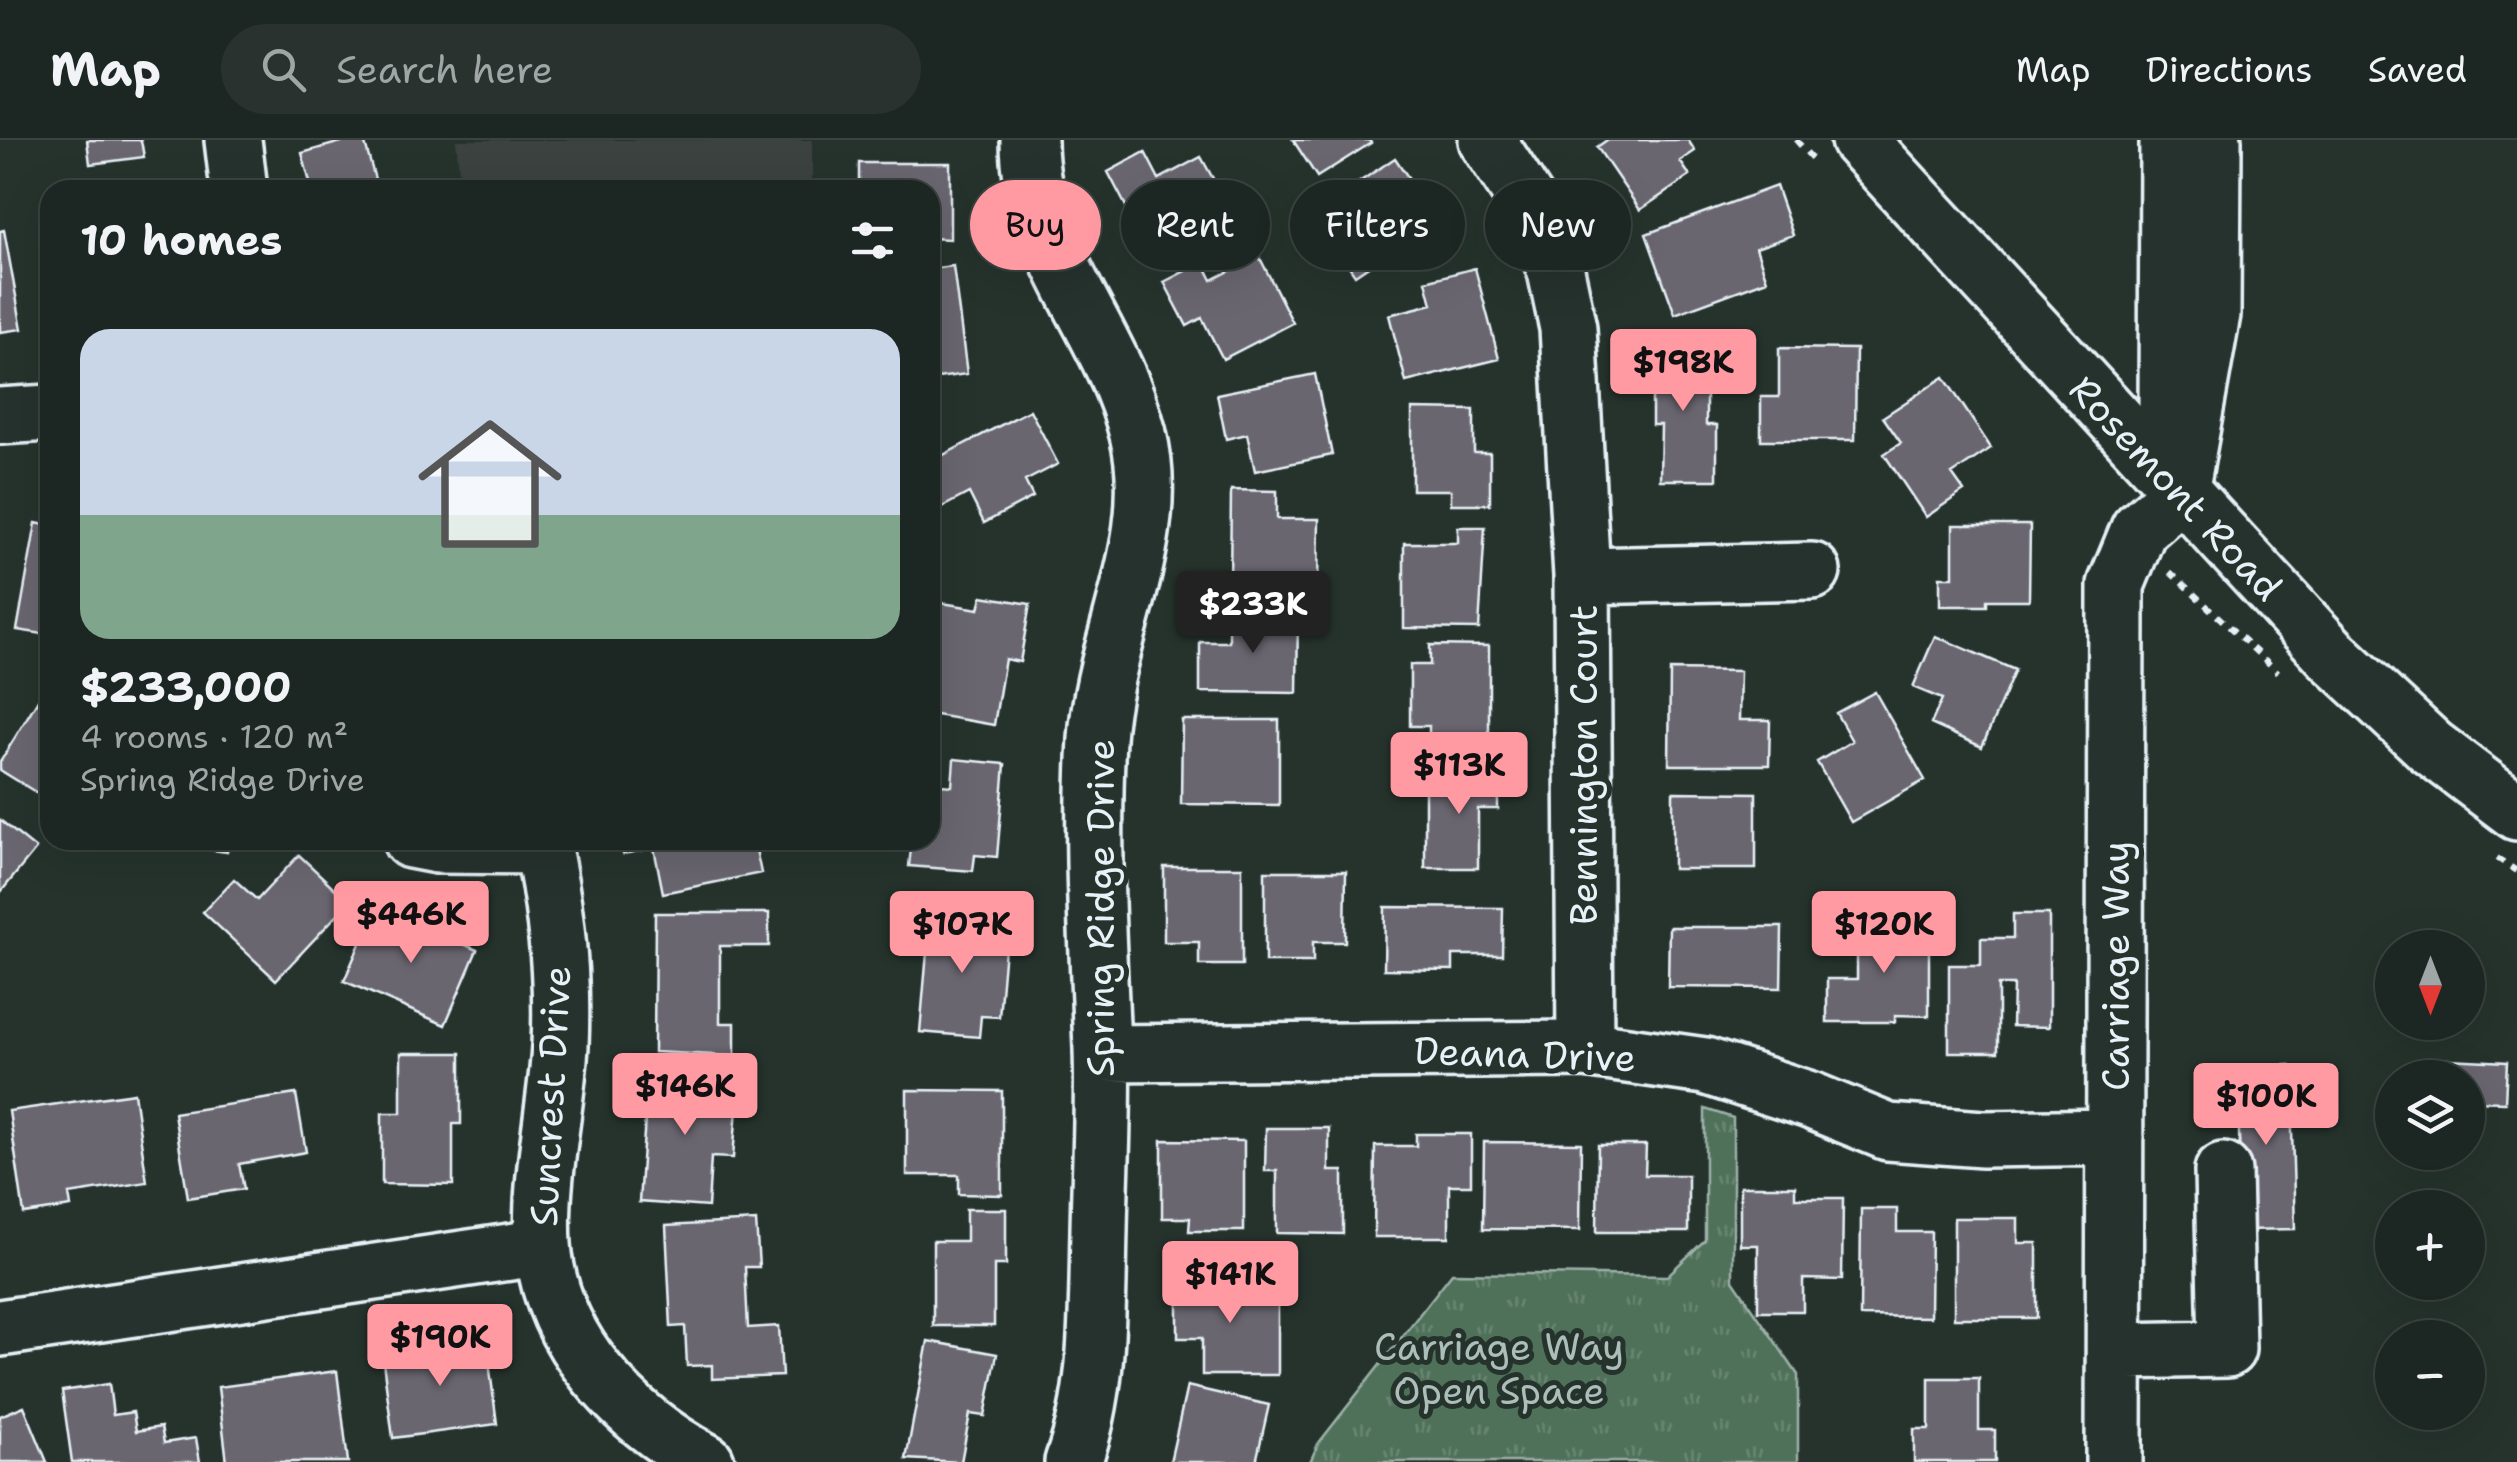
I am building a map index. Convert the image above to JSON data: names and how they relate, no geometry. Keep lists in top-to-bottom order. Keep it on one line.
{"streets":{"street":["Rosemont Road","Bennington Court","Spring Ridge Drive","Carriage Way","Deana Drive","Suncrest Drive"]},"crossings":[["Rosemont Road","Carriage Way"],["Bennington Court","Deana Drive"],["Spring Ridge Drive","Deana Drive"],["Carriage Way","Deana Drive"]],"parks":["Carriage Way Open Space"],"north":"bottom","page":{"header":"Map","search":"Search here","nav":["Map","Directions","Saved"],"chip":["Buy","Rent","Filters","New"],"heading":"10 homes","list":[{"name":"$233,000","note":"4 rooms · 120 m² · Spring Ridge Drive"}],"price":["$198K","$233K","$113K","$446K","$107K","$120K","$146K","$100K","$141K","$190K"],"map_buttons":["+","−"]}}
